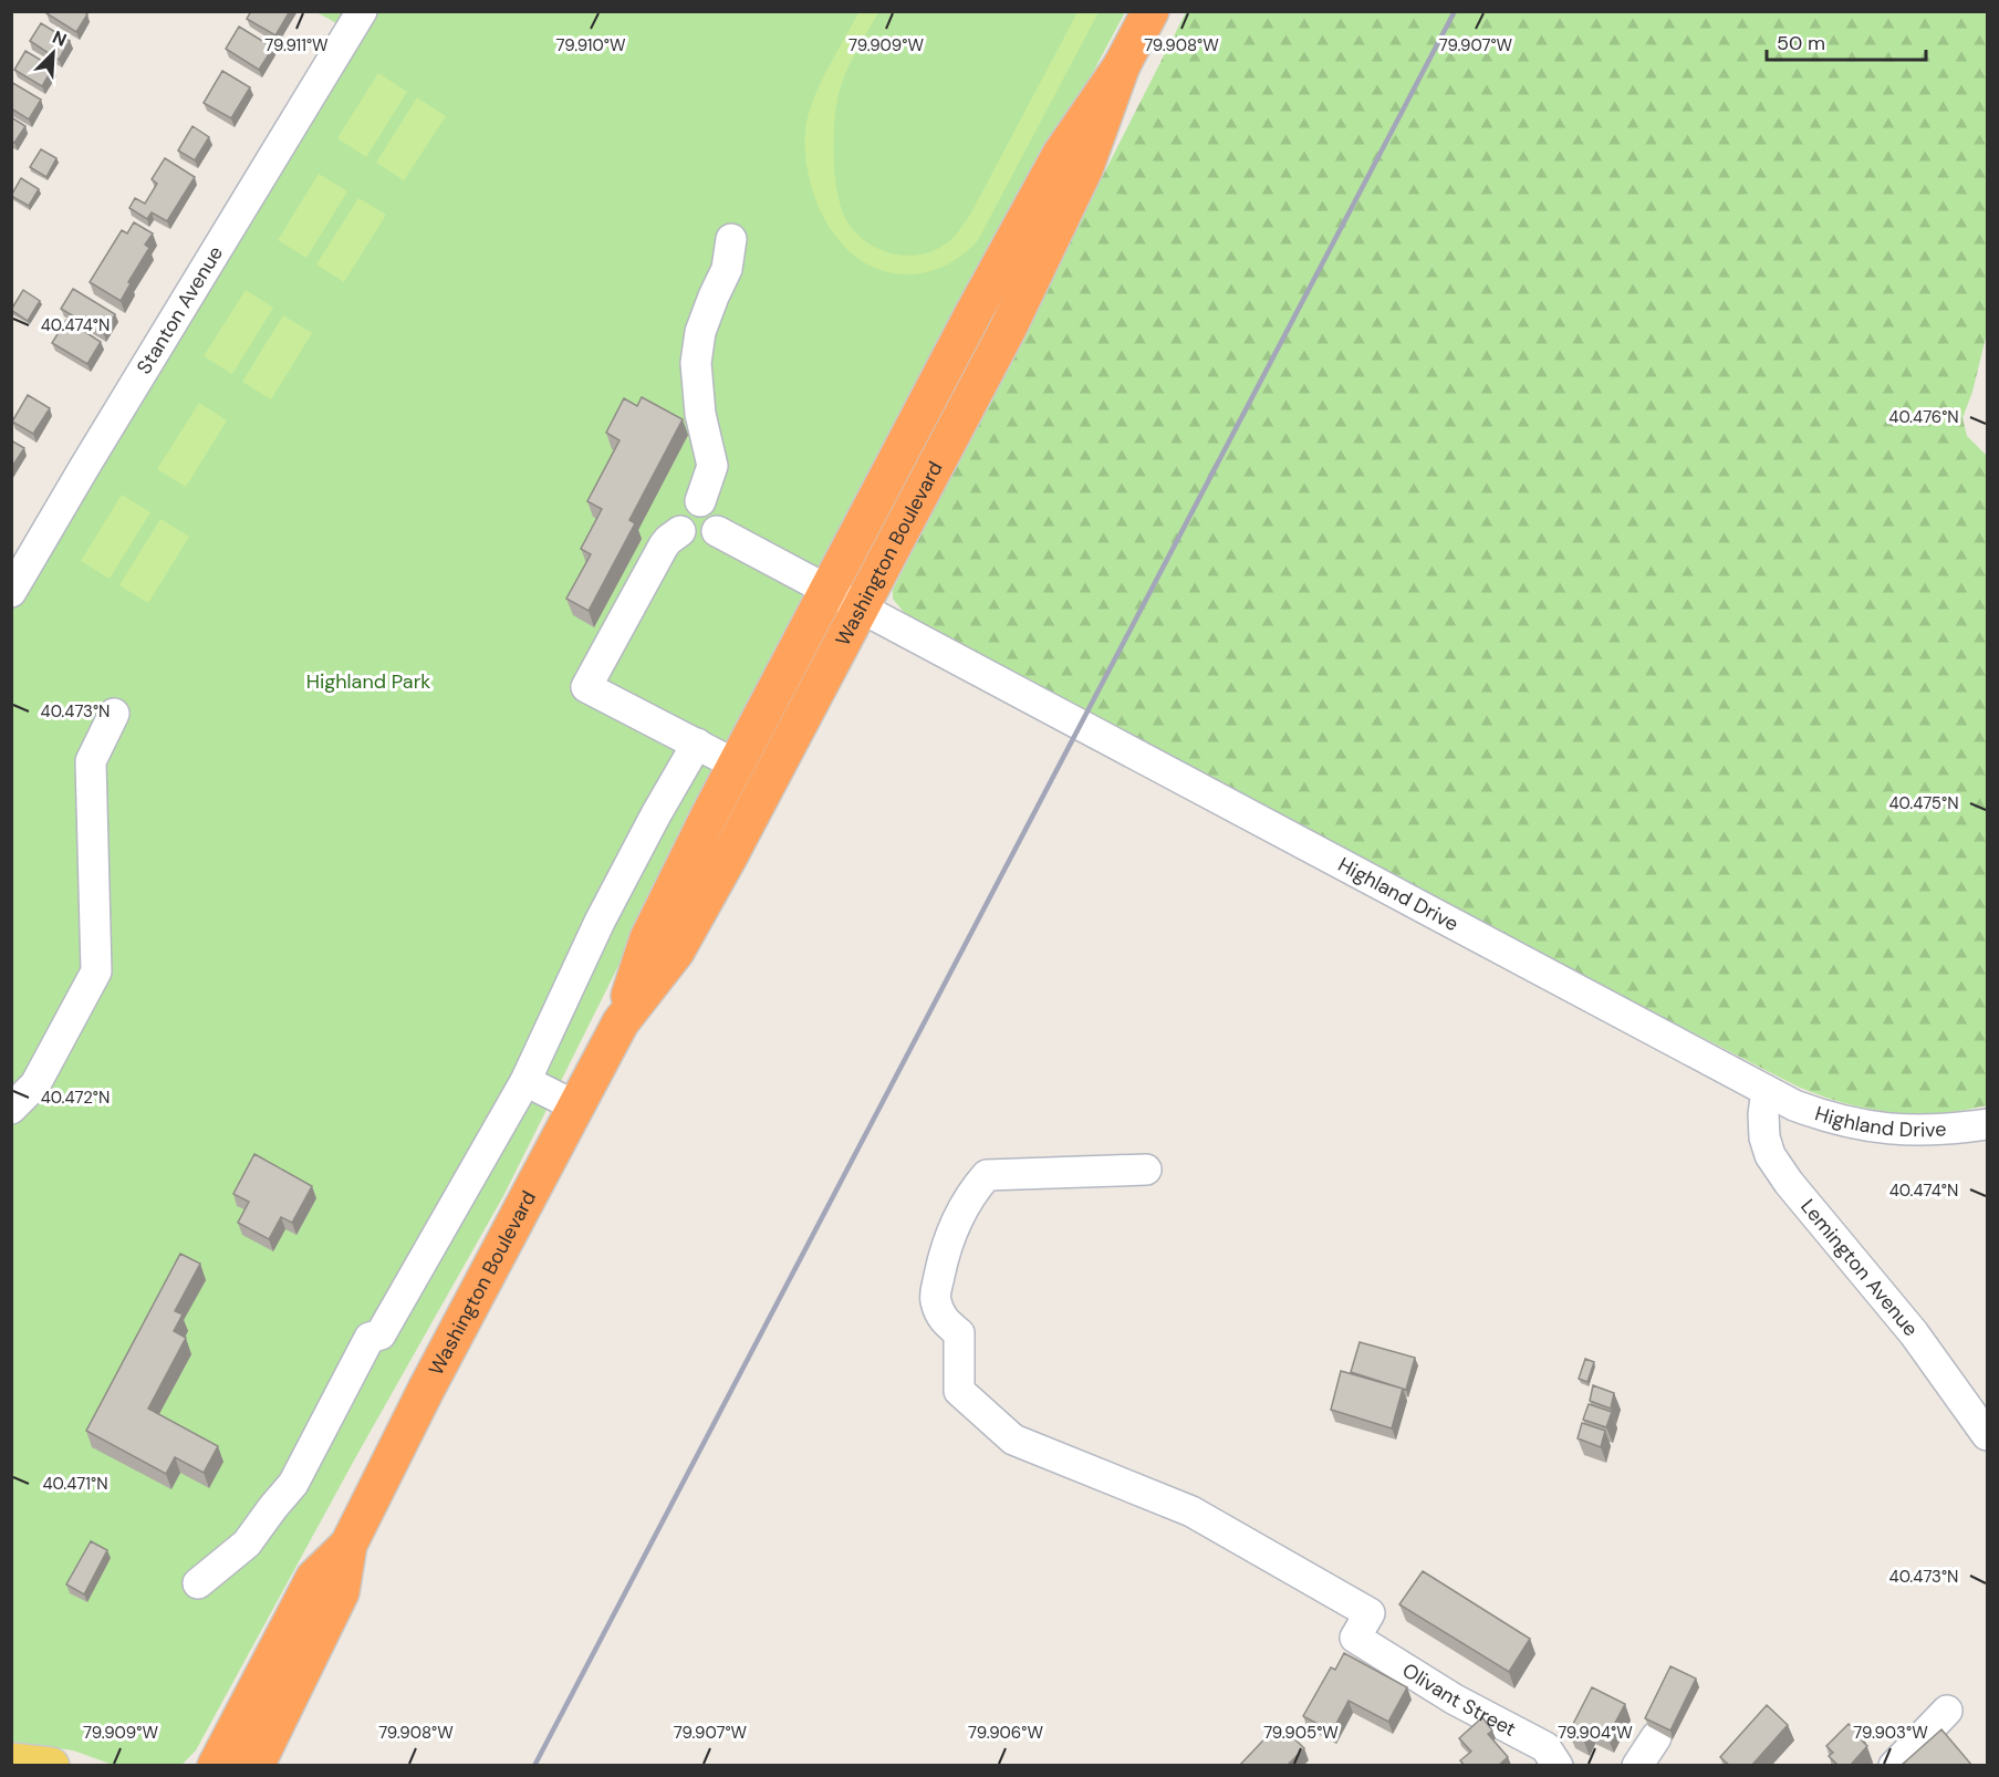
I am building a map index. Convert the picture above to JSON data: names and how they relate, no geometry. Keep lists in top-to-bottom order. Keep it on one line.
{"streets":{"highway":["Washington Boulevard"],"street":["Stanton Avenue","Highland Drive","Lemington Avenue","Olivant Street"]},"crossings":[["Washington Boulevard","Highland Drive"],["Highland Drive","Lemington Avenue"]],"parks":["Highland Park"],"scale_bar":"50 m","north":"top right","coordinates":["79.910°W","79.909°W","79.908°W","79.907°W","79.911°W","40.474°N","40.476°N","40.473°N","40.475°N","40.472°N","40.471°N","79.906°W","79.905°W","79.904°W","79.903°W"]}
